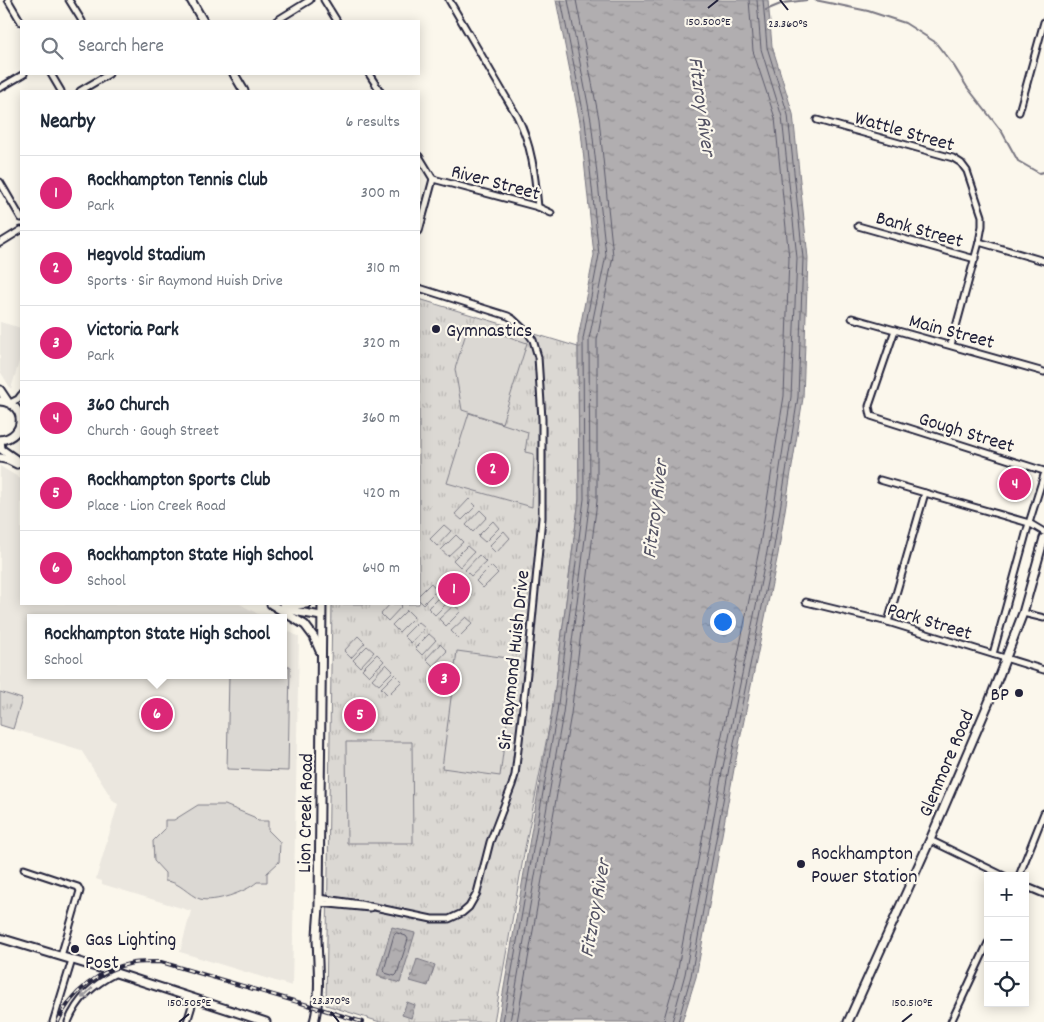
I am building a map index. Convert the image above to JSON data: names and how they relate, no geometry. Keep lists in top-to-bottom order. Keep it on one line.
{"streets":{"street":["Wattle Street","River Street","Bank Street","Main Street","Gough Street","Park Street","Sir Raymond Huish Drive","Glenmore Road","Lion Creek Road"]},"crossings":[["Wattle Street","Bank Street"],["Main Street","Gough Street"],["Park Street","Glenmore Road"],["Sir Raymond Huish Drive","Lion Creek Road"]],"water":["Fitzroy River"],"places":["Gymnastics","BP","Rockhampton Power Station","Gas Lighting Post"],"page":{"search":"Search here","heading":["Nearby","6 results"],"list":[{"mark":"1","name":"Rockhampton Tennis Club","note":"Park","value":"300 m"},{"mark":"2","name":"Hegvold Stadium","note":"Sports · Sir Raymond Huish Drive","value":"310 m"},{"mark":"3","name":"Victoria Park","note":"Park","value":"320 m"},{"mark":"4","name":"360 Church","note":"Church · Gough Street","value":"360 m"},{"mark":"5","name":"Rockhampton Sports Club","note":"Place · Lion Creek Road","value":"420 m"},{"mark":"6","name":"Rockhampton State High School","note":"School","value":"640 m"}],"pins":["2","4","1","3","6","5"],"popup":["Rockhampton State High School","School"],"map_buttons":["+","−"]},"coordinates":["150.500°E","23.360°S","23.370°S","150.505°E","150.510°E"]}
